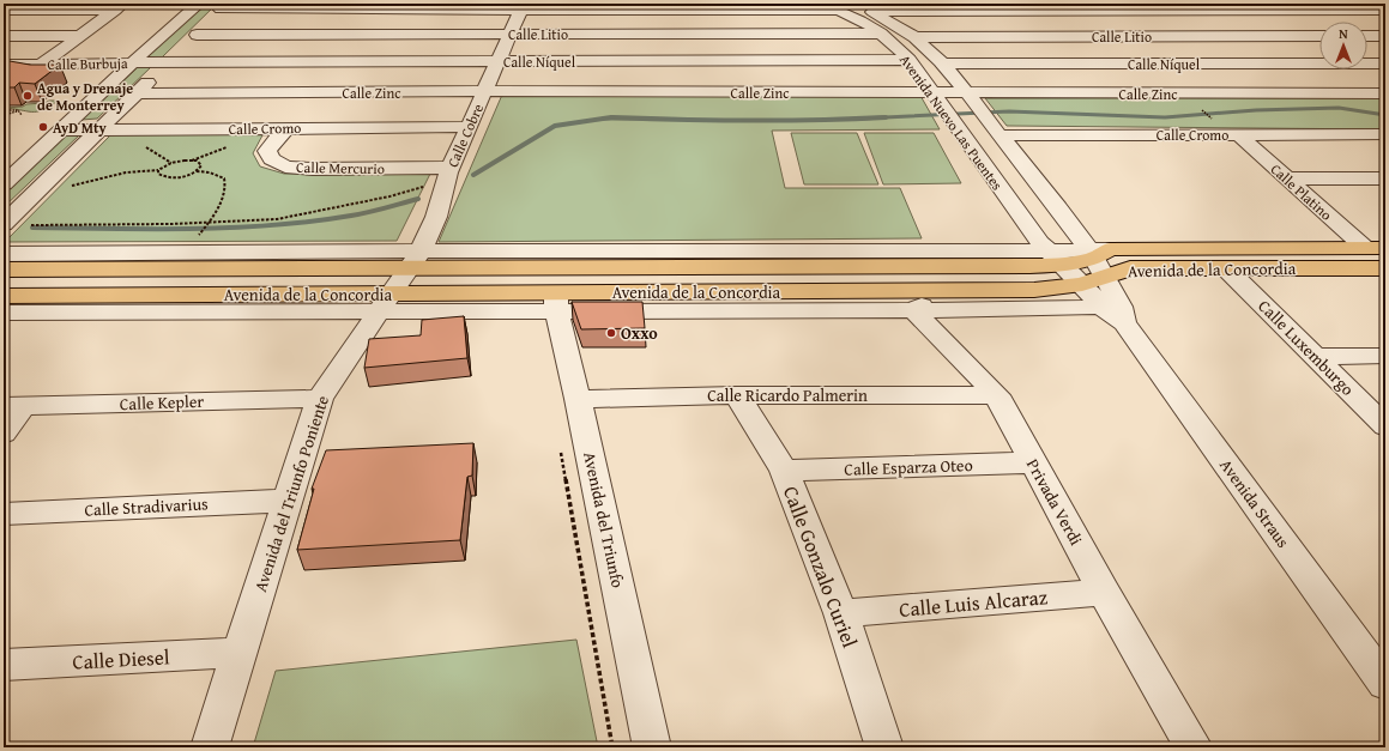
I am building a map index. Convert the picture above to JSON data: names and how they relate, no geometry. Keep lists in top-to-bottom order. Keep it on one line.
{"streets":{"main road":["Avenida de la Concordia"],"street":["Calle Litio","Calle Níquel","Calle Burbuja","Calle Zinc","Avenida Nuevo Las Puentes","Calle Cromo","Calle Cobre","Calle Mercurio","Calle Platino","Calle Luxemburgo","Calle Ricardo Palmerin","Calle Kepler","Calle Esparza Oteo","Avenida del Triunfo Poniente","Privada Verdi","Avenida Straus","Calle Stradivarius","Avenida del Triunfo","Calle Gonzalo Curiel","Calle Luis Alcaraz","Calle Diesel"]},"crossings":[["Calle Litio","Avenida Nuevo Las Puentes"],["Calle Litio","Calle Cobre"],["Calle Níquel","Calle Burbuja"],["Calle Níquel","Avenida Nuevo Las Puentes"],["Calle Níquel","Calle Cobre"],["Calle Zinc","Avenida Nuevo Las Puentes"],["Calle Zinc","Calle Cobre"],["Avenida Nuevo Las Puentes","Calle Cromo"],["Avenida Nuevo Las Puentes","Avenida de la Concordia"],["Avenida Nuevo Las Puentes","Avenida Straus"],["Calle Cromo","Calle Cobre"],["Calle Cromo","Calle Mercurio"],["Calle Cromo","Calle Platino"],["Calle Cobre","Calle Mercurio"],["Calle Cobre","Avenida de la Concordia"],["Calle Cobre","Avenida del Triunfo Poniente"],["Calle Platino","Avenida de la Concordia"],["Avenida de la Concordia","Calle Luxemburgo"],["Avenida de la Concordia","Avenida del Triunfo Poniente"],["Avenida de la Concordia","Privada Verdi"],["Avenida de la Concordia","Avenida Straus"],["Avenida de la Concordia","Avenida del Triunfo"],["Calle Ricardo Palmerin","Privada Verdi"],["Calle Ricardo Palmerin","Avenida del Triunfo"],["Calle Ricardo Palmerin","Calle Gonzalo Curiel"],["Calle Kepler","Avenida del Triunfo Poniente"],["Calle Esparza Oteo","Privada Verdi"],["Calle Esparza Oteo","Calle Gonzalo Curiel"],["Avenida del Triunfo Poniente","Calle Stradivarius"],["Avenida del Triunfo Poniente","Calle Diesel"],["Privada Verdi","Calle Luis Alcaraz"],["Calle Gonzalo Curiel","Calle Luis Alcaraz"]],"places":["Agua y Drenaje de Monterrey","AyD Mty","Oxxo"],"north":"top"}
